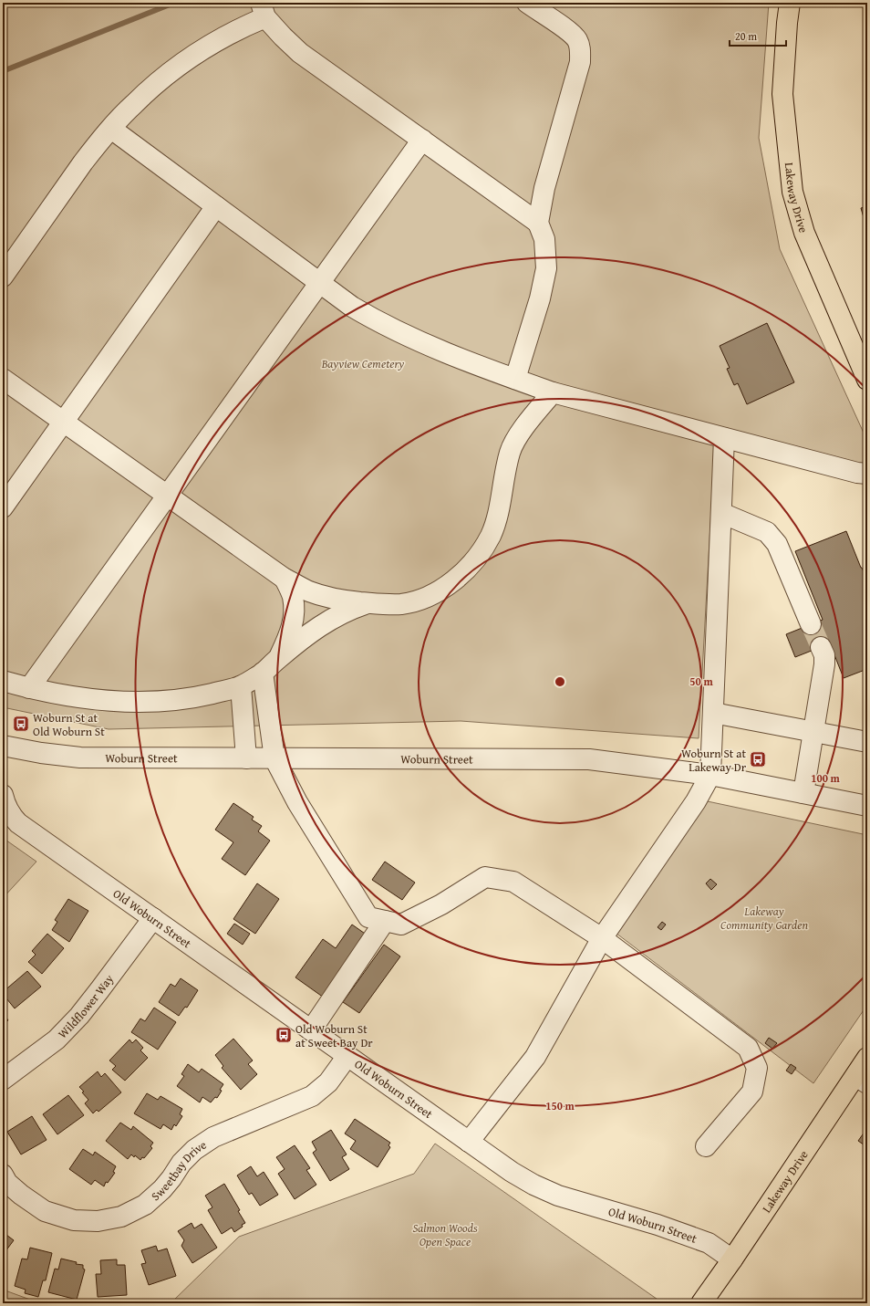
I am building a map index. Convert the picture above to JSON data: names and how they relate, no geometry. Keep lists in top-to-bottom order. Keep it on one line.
{"streets":{"main road":["Lakeway Drive"],"street":["Woburn Street","Old Woburn Street","Wildflower Way","Sweetbay Drive"]},"crossings":[["Lakeway Drive","Old Woburn Street"],["Old Woburn Street","Wildflower Way"],["Old Woburn Street","Sweetbay Drive"]],"parks":["Bayview Cemetery","Lakeway Community Garden","Salmon Woods Open Space"],"places":{"bus stop":["Woburn St at Old Woburn St","Woburn St at Lakeway Dr","Old Woburn St at Sweet Bay Dr"]},"scale_bar":"20 m","rings":["50 m","100 m","150 m"]}
